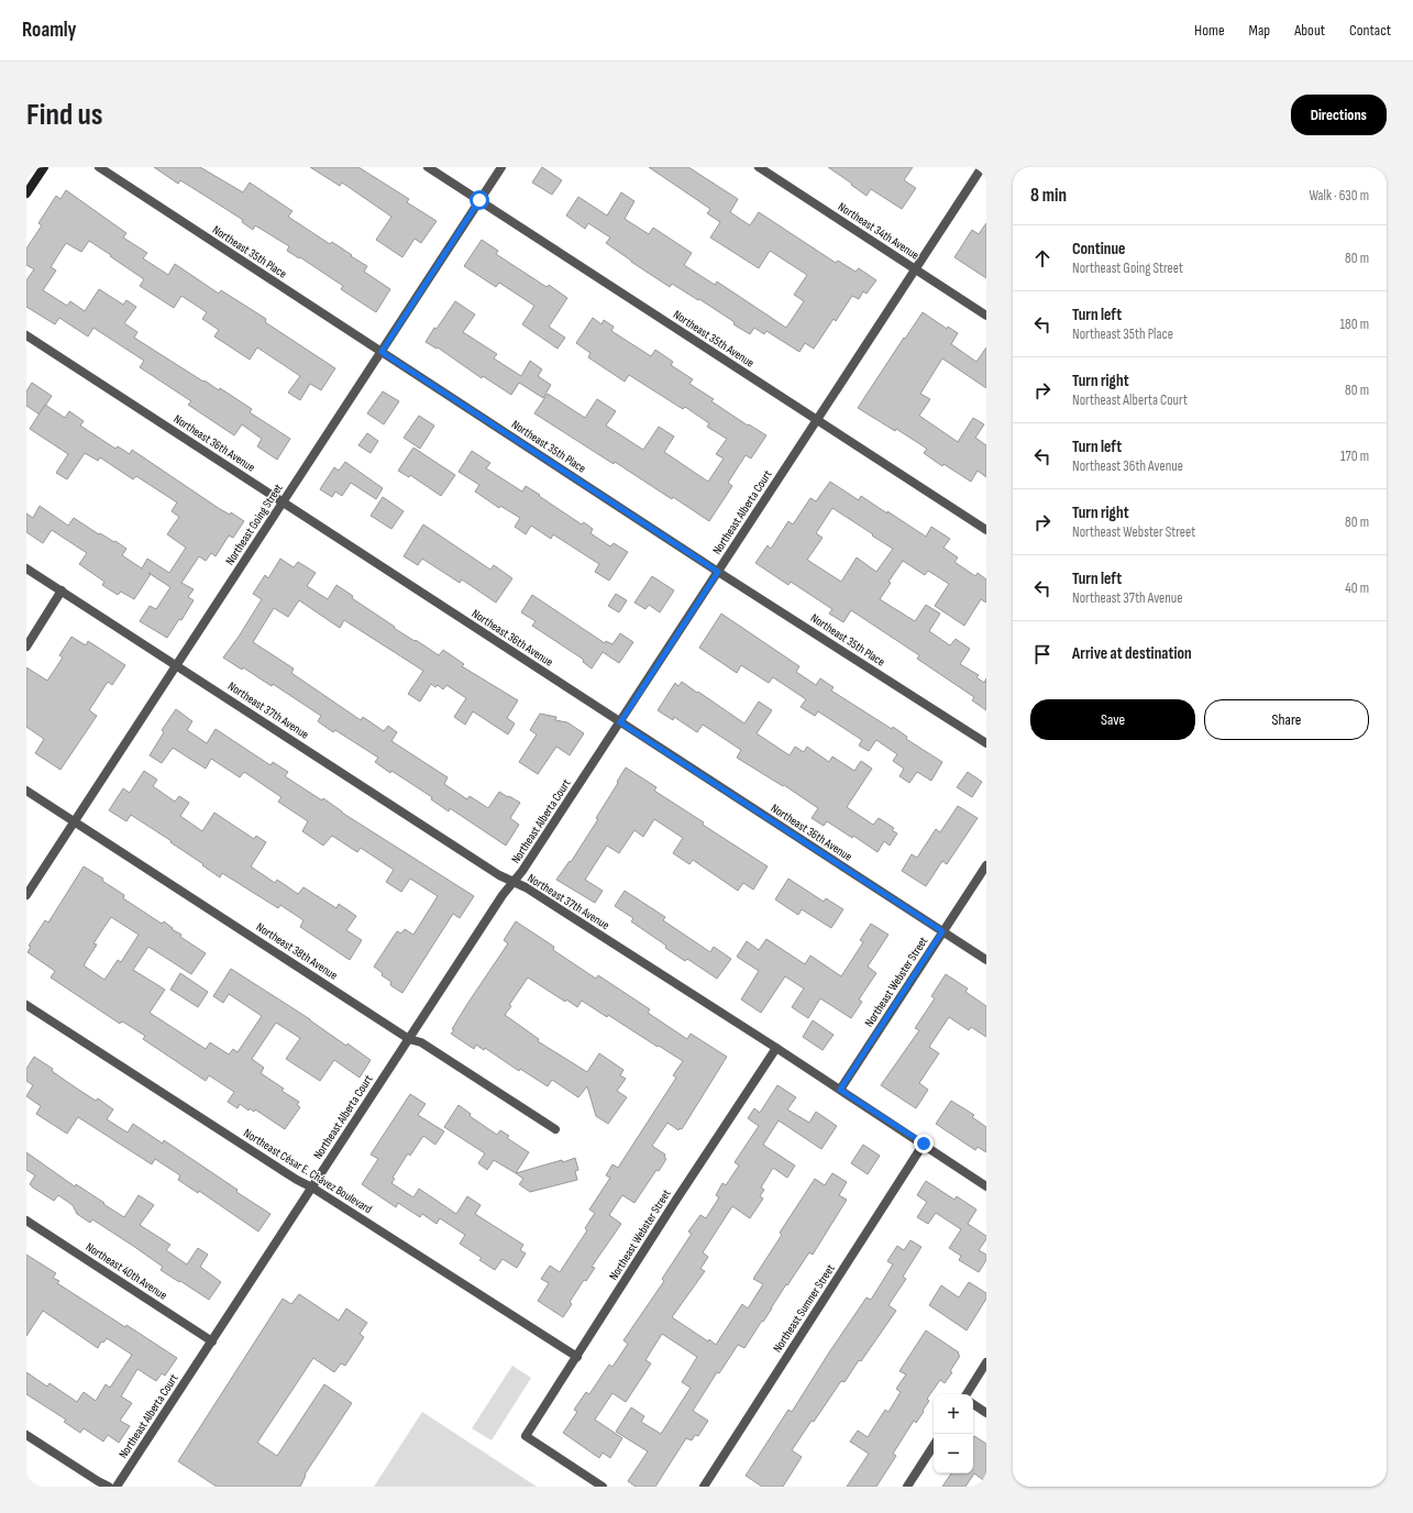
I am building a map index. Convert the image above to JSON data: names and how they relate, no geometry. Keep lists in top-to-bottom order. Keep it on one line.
{"streets":{"street":["Northeast 34th Avenue","Northeast 35th Place","Northeast 35th Avenue","Northeast 36th Avenue","Northeast Alberta Court","Northeast Going Street","Northeast 37th Avenue","Northeast 38th Avenue","Northeast Webster Street","Northeast César E. Chávez Boulevard","Northeast 40th Avenue","Northeast Sumner Street"]},"crossings":[["Northeast 34th Avenue","Northeast Alberta Court"],["Northeast 35th Place","Northeast Alberta Court"],["Northeast 35th Place","Northeast Going Street"],["Northeast 35th Avenue","Northeast Alberta Court"],["Northeast 35th Avenue","Northeast Going Street"],["Northeast 36th Avenue","Northeast Alberta Court"],["Northeast 36th Avenue","Northeast Going Street"],["Northeast 36th Avenue","Northeast Webster Street"],["Northeast Alberta Court","Northeast 37th Avenue"],["Northeast Alberta Court","Northeast 38th Avenue"],["Northeast Alberta Court","Northeast César E. Chávez Boulevard"],["Northeast Alberta Court","Northeast 40th Avenue"],["Northeast Going Street","Northeast 37th Avenue"],["Northeast Going Street","Northeast 38th Avenue"],["Northeast 37th Avenue","Northeast Webster Street"],["Northeast 37th Avenue","Northeast Sumner Street"],["Northeast Webster Street","Northeast César E. Chávez Boulevard"]],"page":{"header":"Roamly","nav":["Home","Map","About","Contact"],"buttons":["Directions",["Save","Share"]],"title":"Find us","heading":["8 min","Walk · 630 m"],"list":[["Continue","Northeast Going Street","80 m"],["Turn left","Northeast 35th Place","180 m"],["Turn right","Northeast Alberta Court","80 m"],["Turn left","Northeast 36th Avenue","170 m"],["Turn right","Northeast Webster Street","80 m"],["Turn left","Northeast 37th Avenue","40 m"],"Arrive at destination"],"map_buttons":["+","−"]}}
